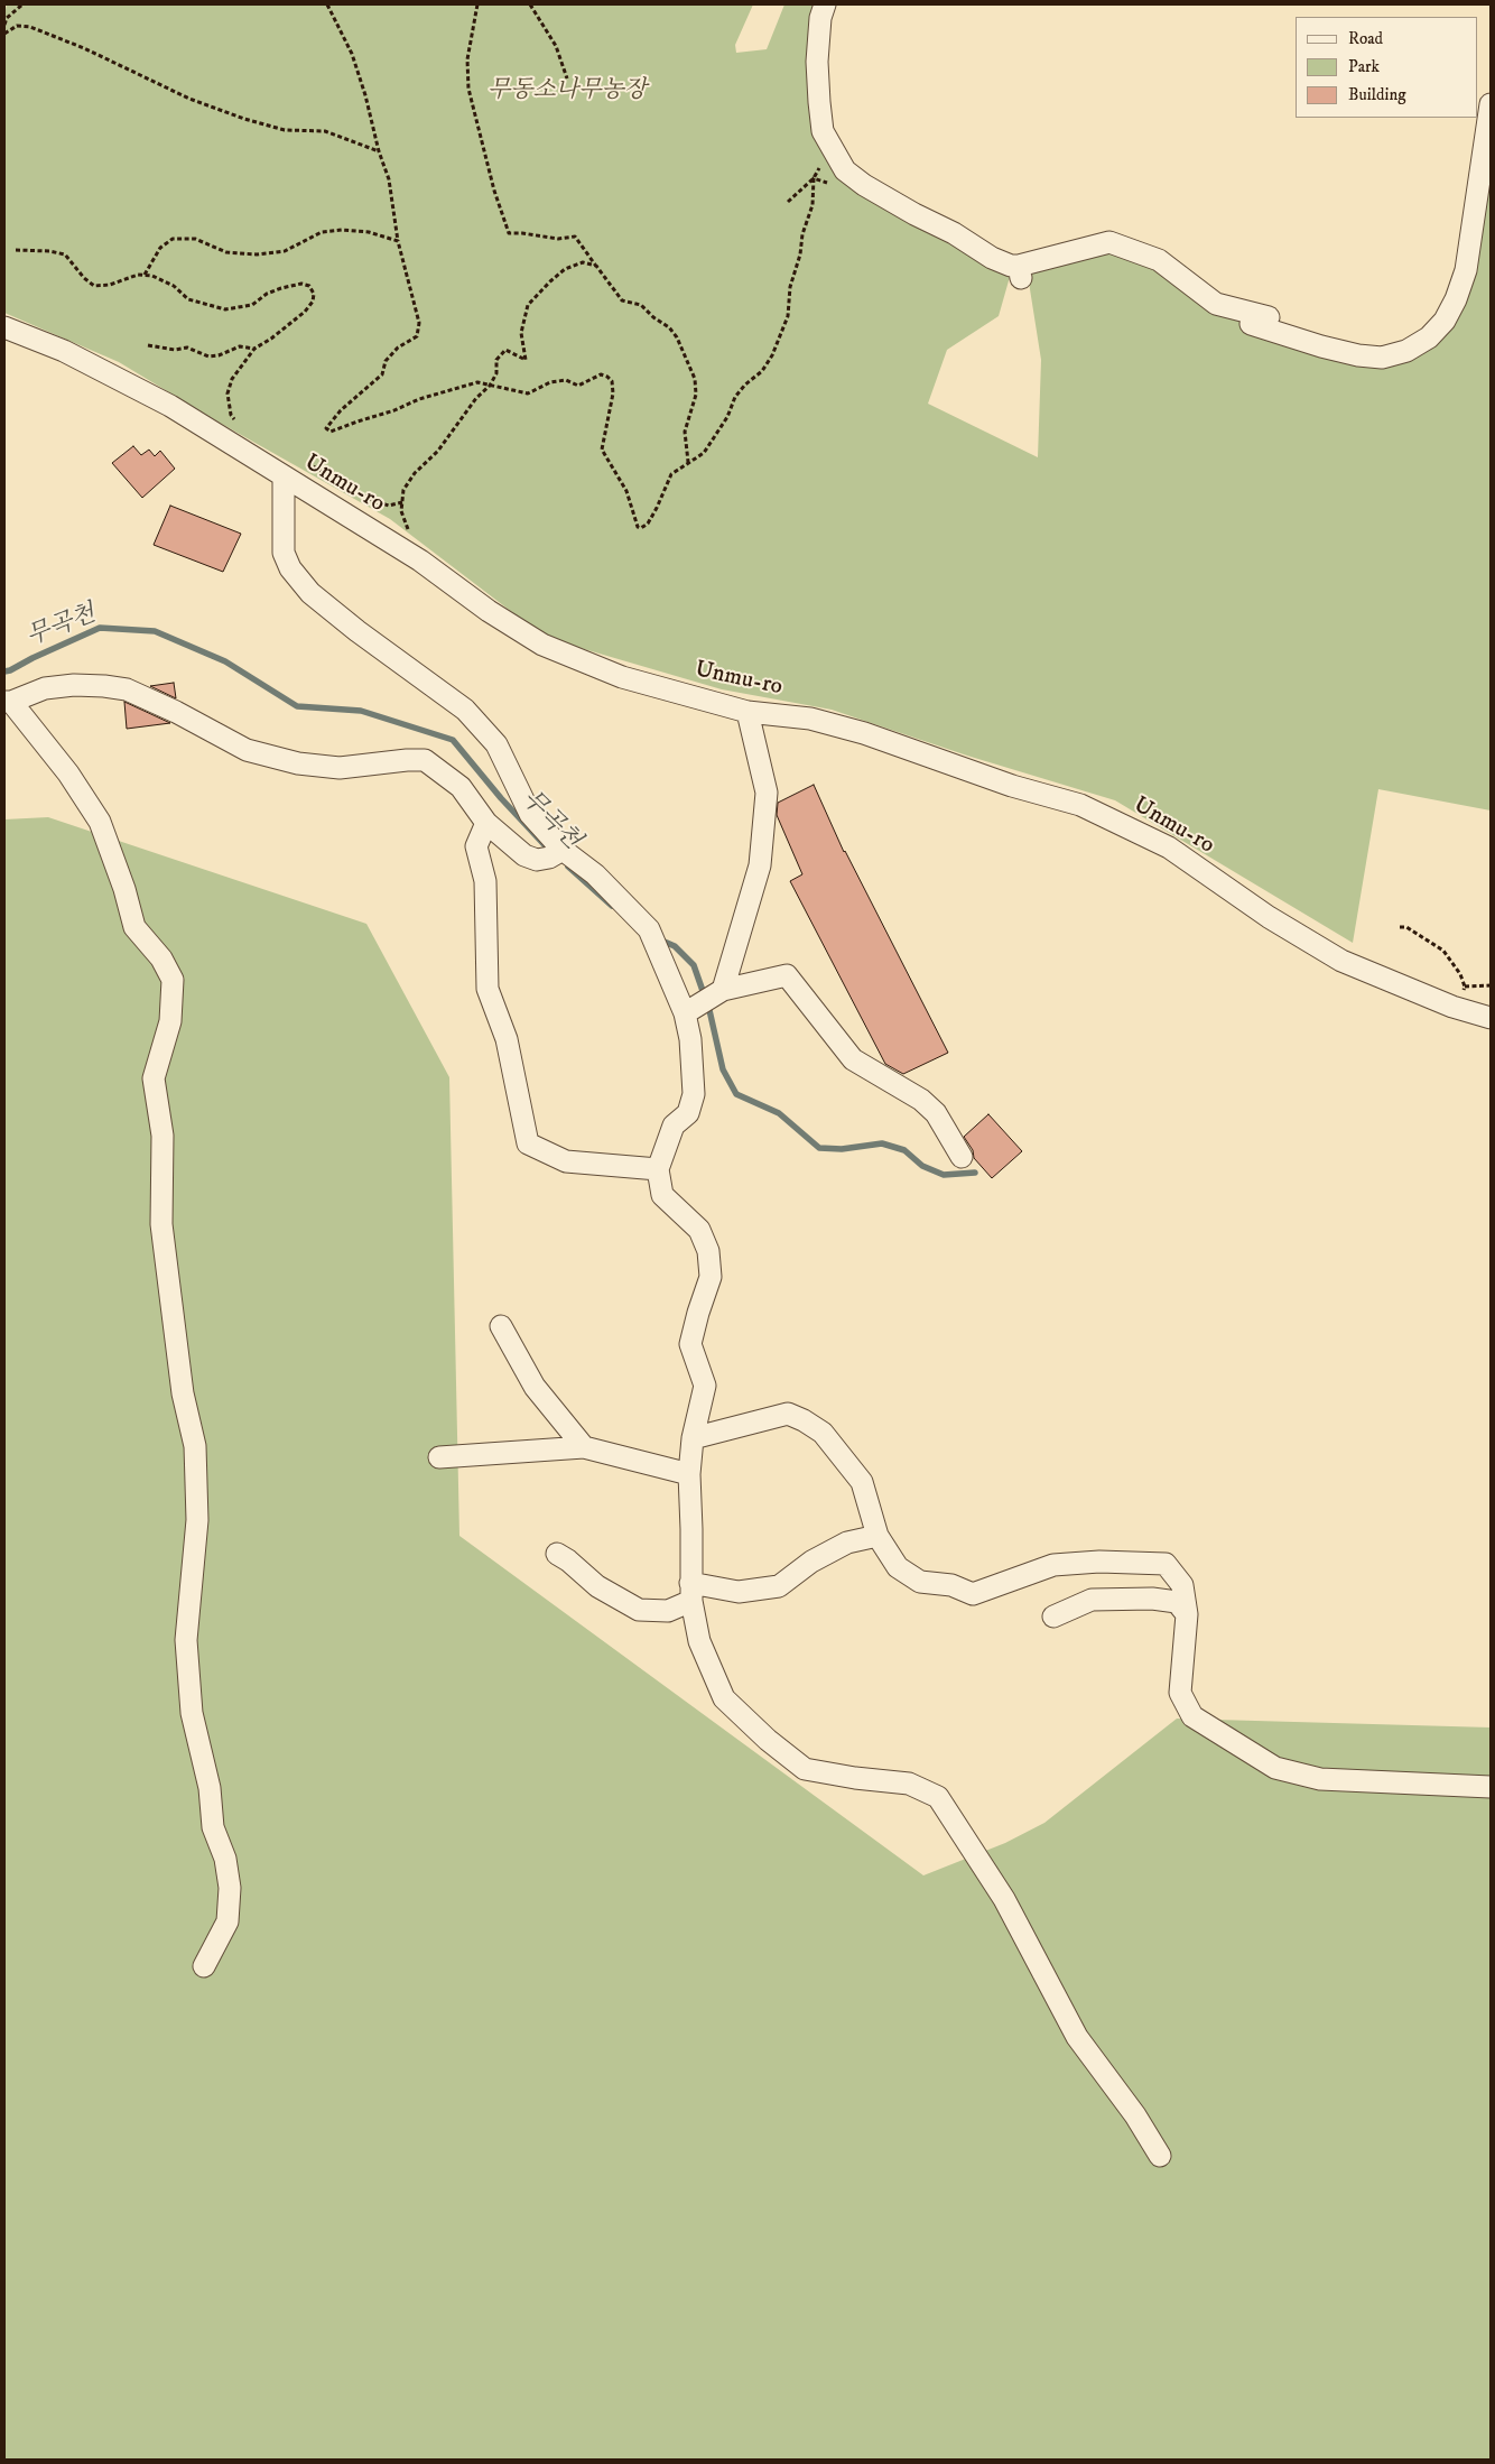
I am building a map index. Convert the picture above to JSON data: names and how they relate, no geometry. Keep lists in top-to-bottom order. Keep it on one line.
{"streets":{"street":["Unmu-ro"]},"water":["무곡천"],"parks":["무동소나무농장"],"legend":["Road","Park","Building"]}
